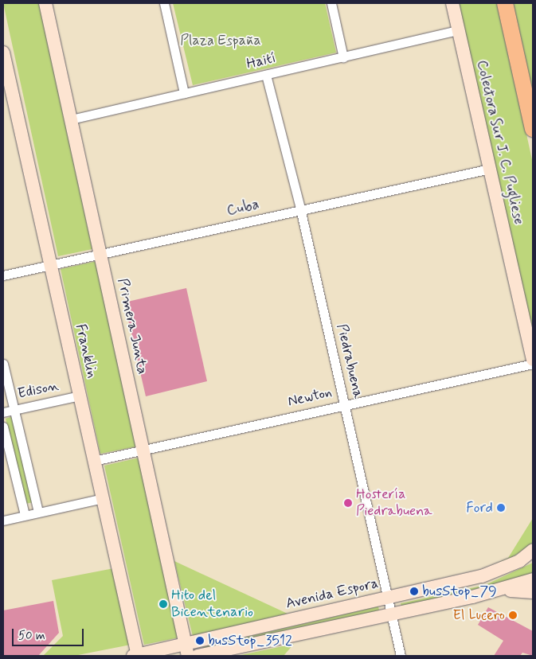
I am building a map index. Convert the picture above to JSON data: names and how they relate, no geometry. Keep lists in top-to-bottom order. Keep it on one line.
{"streets":{"street":["Haití","Colectora Sur J. C. Pugliese","Cuba","Primera Junta","Franklin","Piedrabuena","Edison","Newton","Avenida Espora"]},"crossings":[["Haití","Colectora Sur J. C. Pugliese"],["Haití","Primera Junta"],["Haití","Piedrabuena"],["Colectora Sur J. C. Pugliese","Cuba"],["Cuba","Primera Junta"],["Cuba","Franklin"],["Cuba","Piedrabuena"],["Primera Junta","Newton"],["Primera Junta","Avenida Espora"],["Franklin","Edison"],["Franklin","Newton"],["Franklin","Avenida Espora"],["Piedrabuena","Newton"],["Piedrabuena","Avenida Espora"]],"parks":["Plaza España"],"places":["Hostería Piedrabuena","Ford","busStop_79","Hito del Bicentenario","El Lucero","busStop_3512"],"scale_bar":"50 m"}
